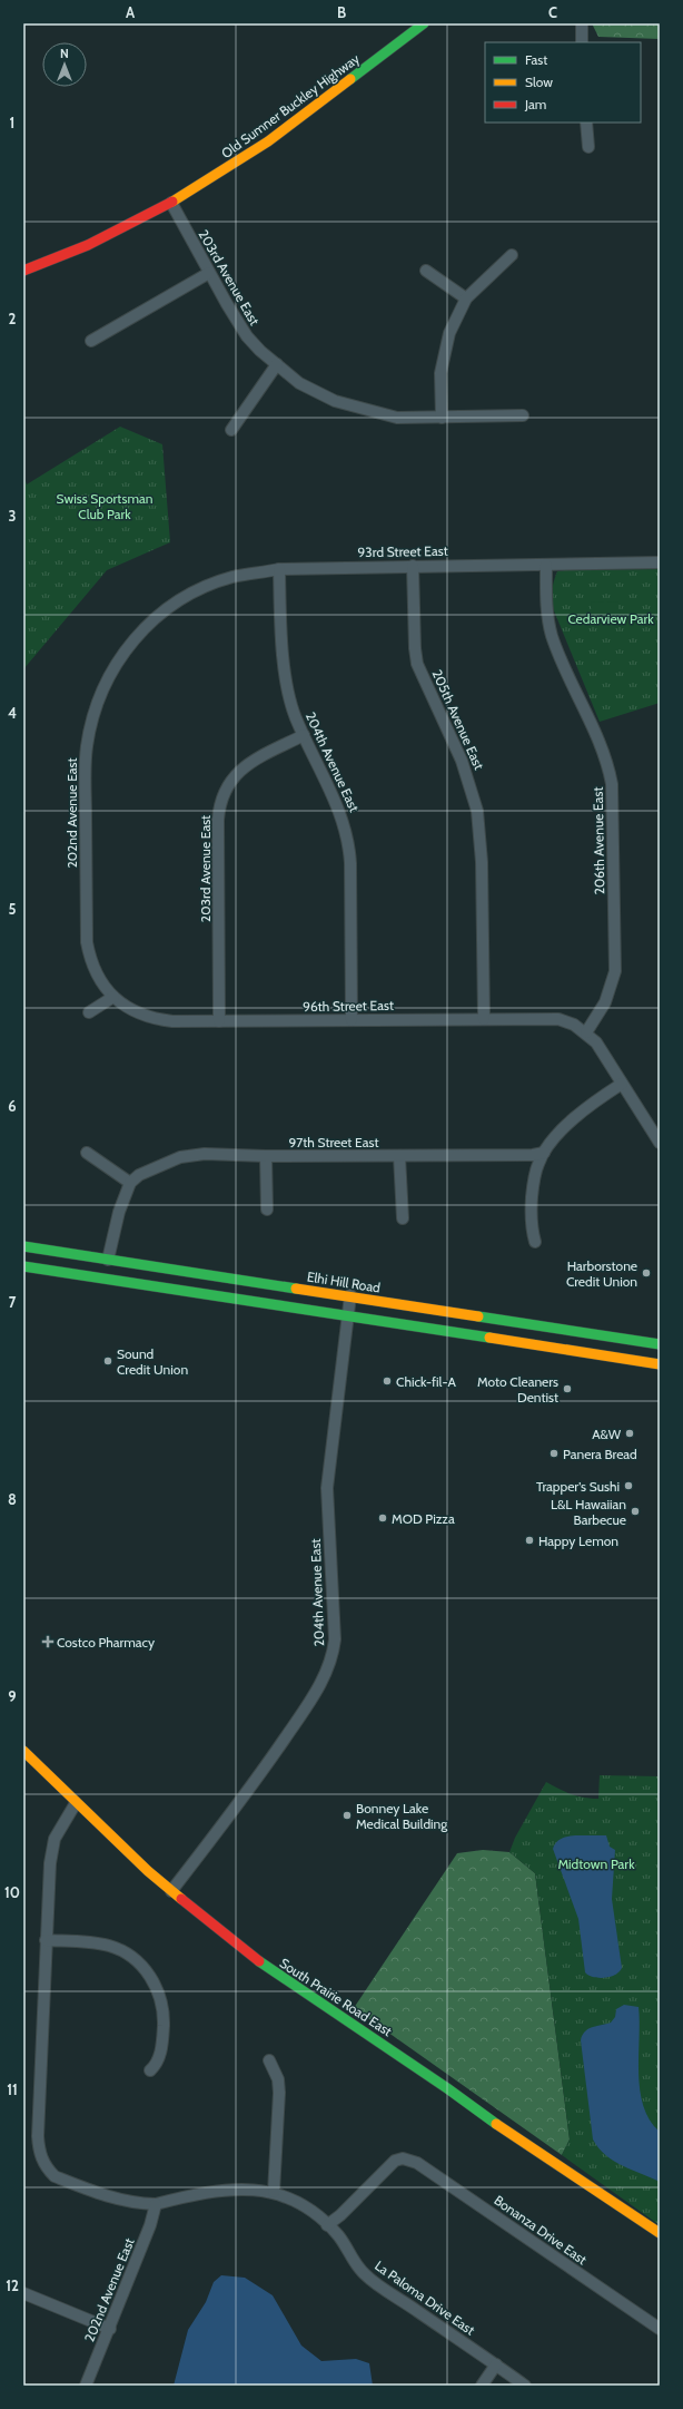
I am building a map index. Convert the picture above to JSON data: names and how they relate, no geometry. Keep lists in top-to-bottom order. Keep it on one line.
{"streets":{"main road":["Old Sumner Buckley Highway","Elhi Hill Road","South Prairie Road East"],"street":["203rd Avenue East","93rd Street East","205th Avenue East","204th Avenue East","202nd Avenue East","206th Avenue East","96th Street East","97th Street East","Bonanza Drive East","La Paloma Drive East"]},"crossings":[["Old Sumner Buckley Highway","203rd Avenue East"],["203rd Avenue East","204th Avenue East"],["203rd Avenue East","96th Street East"],["93rd Street East","205th Avenue East"],["93rd Street East","204th Avenue East"],["93rd Street East","202nd Avenue East"],["93rd Street East","206th Avenue East"],["205th Avenue East","96th Street East"],["204th Avenue East","96th Street East"],["204th Avenue East","Elhi Hill Road"],["204th Avenue East","South Prairie Road East"],["202nd Avenue East","96th Street East"],["202nd Avenue East","La Paloma Drive East"],["206th Avenue East","96th Street East"],["Bonanza Drive East","La Paloma Drive East"]],"parks":["Swiss Sportsman Club Park","Cedarview Park","Midtown Park"],"places":{"other":["Harborstone Credit Union","Sound Credit Union","Chick-fil-A","Moto Cleaners Dentist","A&W","Panera Bread","Trapper's Sushi","L&L Hawaiian Barbecue","MOD Pizza","Happy Lemon","Bonney Lake Medical Building"],"health":["Costco Pharmacy"]},"legend":["Fast","Slow","Jam"],"north":"top","grid":{"columns":["A","B","C"],"rows":["1","2","3","4","5","6","7","8","9","10","11","12"]}}
